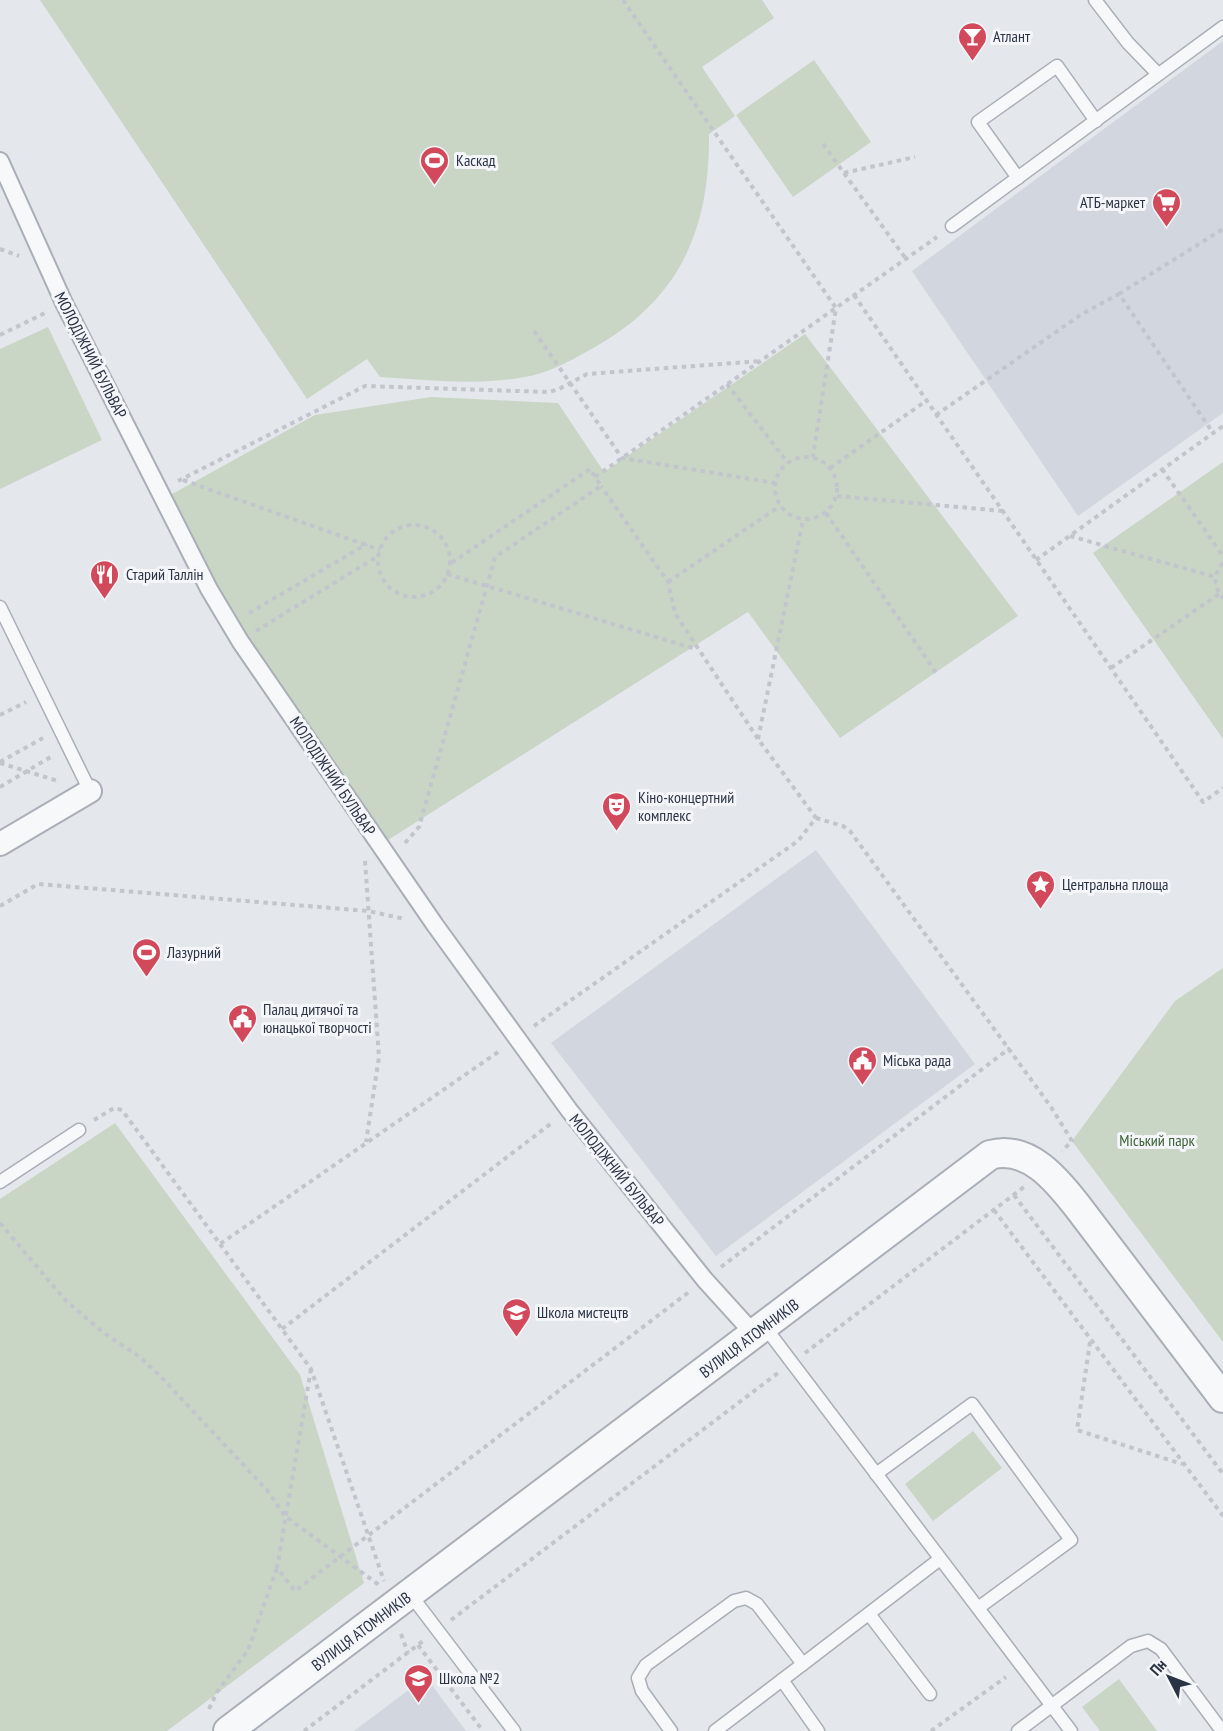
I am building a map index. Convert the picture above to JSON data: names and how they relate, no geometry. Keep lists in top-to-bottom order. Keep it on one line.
{"streets":{"street":["МОЛОДІЖНИЙ БУЛЬВАР","ВУЛИЦЯ АТОМНИКІВ"]},"crossings":[["МОЛОДІЖНИЙ БУЛЬВАР","ВУЛИЦЯ АТОМНИКІВ"]],"parks":["Міський парк"],"places":{"bar":["Атлант"],"sports":["Каскад","Лазурний"],"supermarket":["АТБ-маркет"],"restaurant":["Старий Таллін"],"theatre":["Кіно-концертний комплекс"],"place":["Центральна площа"],"public building":["Палац дитячої та юнацької творчості","Міська рада"],"school or university":["Школа мистецтв","Школа №2"]},"north":"top left"}
